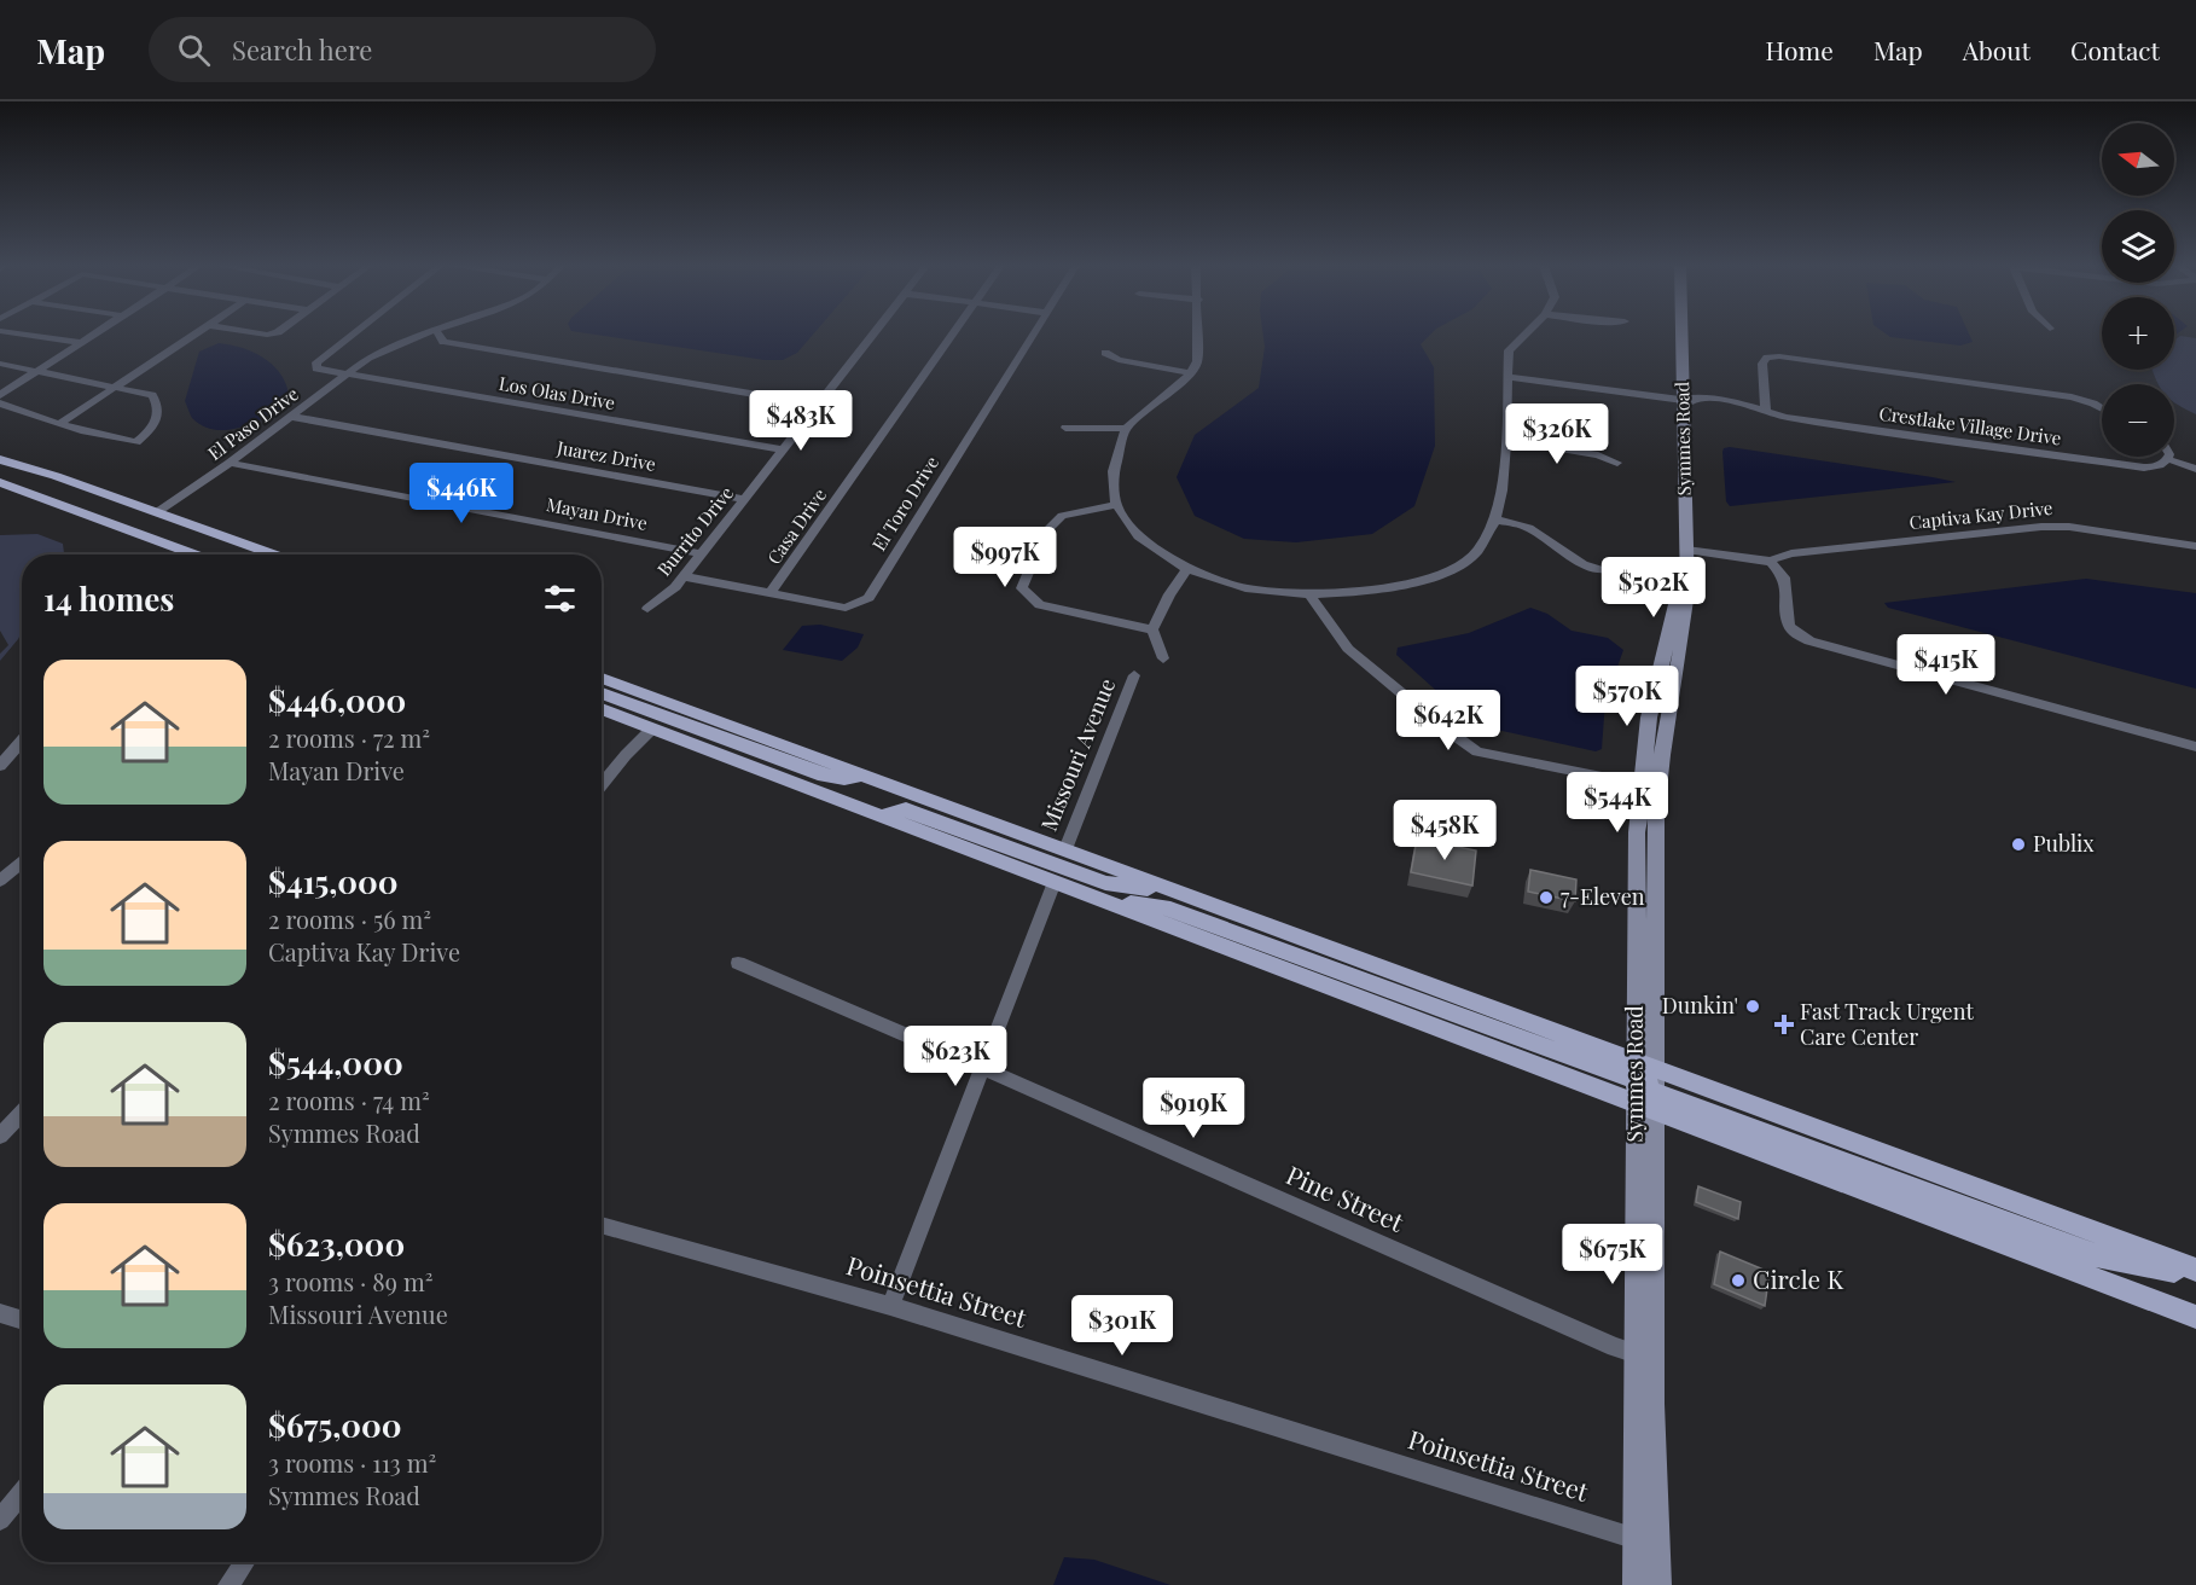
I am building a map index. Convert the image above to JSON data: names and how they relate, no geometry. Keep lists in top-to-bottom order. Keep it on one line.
{"streets":{"street":["Los Olas Drive","El Paso Drive","Crestlake Village Drive","Symmes Road","Juarez Drive","El Toro Drive","Mayan Drive","Captiva Kay Drive","Casa Drive","Burrito Drive","Missouri Avenue","Pine Street","Poinsettia Street"]},"crossings":[["Los Olas Drive","El Paso Drive"],["Los Olas Drive","Burrito Drive"],["El Paso Drive","Juarez Drive"],["El Paso Drive","Mayan Drive"],["Crestlake Village Drive","Symmes Road"],["Symmes Road","Captiva Kay Drive"],["Symmes Road","Pine Street"],["Symmes Road","Poinsettia Street"],["Juarez Drive","Burrito Drive"],["El Toro Drive","Casa Drive"],["El Toro Drive","Burrito Drive"],["Mayan Drive","Burrito Drive"]],"places":{"other":["Publix","7-Eleven","Dunkin'","Circle K"],"health":["Fast Track Urgent Care Center"]},"north":"left","page":{"header":"Map","search":"Search here","nav":["Home","Map","About","Contact"],"map_buttons":["+","−"],"price":["$483K","$326K","$446K","$997K","$502K","$415K","$570K","$642K","$544K","$458K","$623K","$919K","$675K","$301K"],"heading":"14 homes","list":[{"name":"$446,000","note":"2 rooms · 72 m² · Mayan Drive"},{"name":"$415,000","note":"2 rooms · 56 m² · Captiva Kay Drive"},{"name":"$544,000","note":"2 rooms · 74 m² · Symmes Road"},{"name":"$623,000","note":"3 rooms · 89 m² · Missouri Avenue"},{"name":"$675,000","note":"3 rooms · 113 m² · Symmes Road"}]}}
